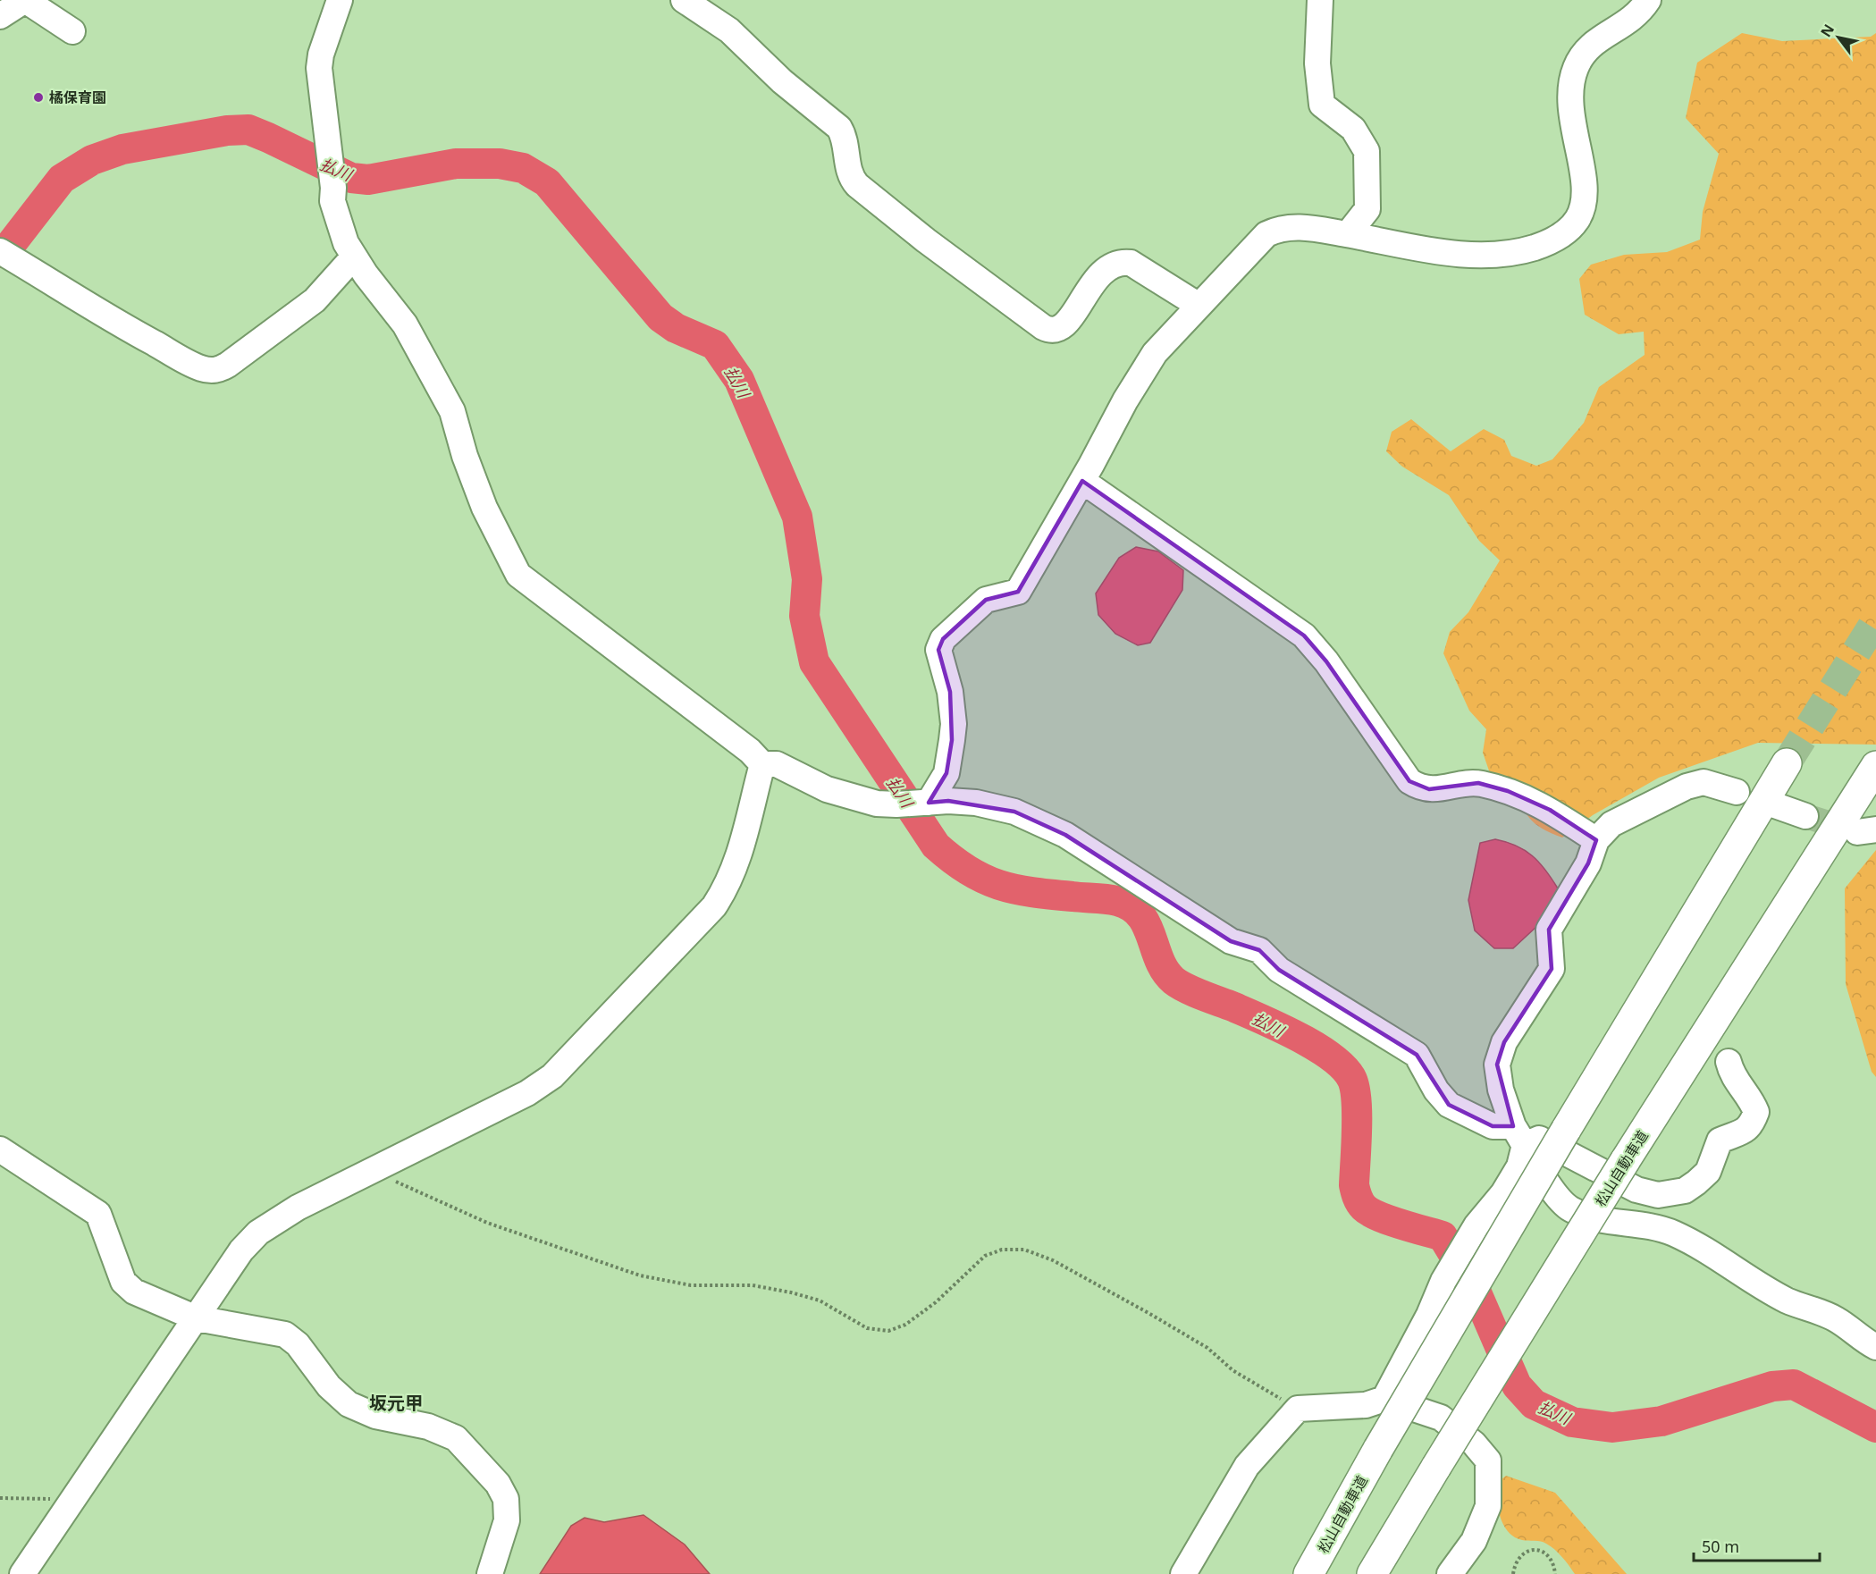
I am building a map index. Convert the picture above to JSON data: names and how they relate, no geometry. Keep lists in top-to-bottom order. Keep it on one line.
{"streets":{"highway":["松山自動車道"]},"districts":["坂元甲"],"water":["払川"],"places":["橘保育園"],"scale_bar":"50 m","north":"top left"}
